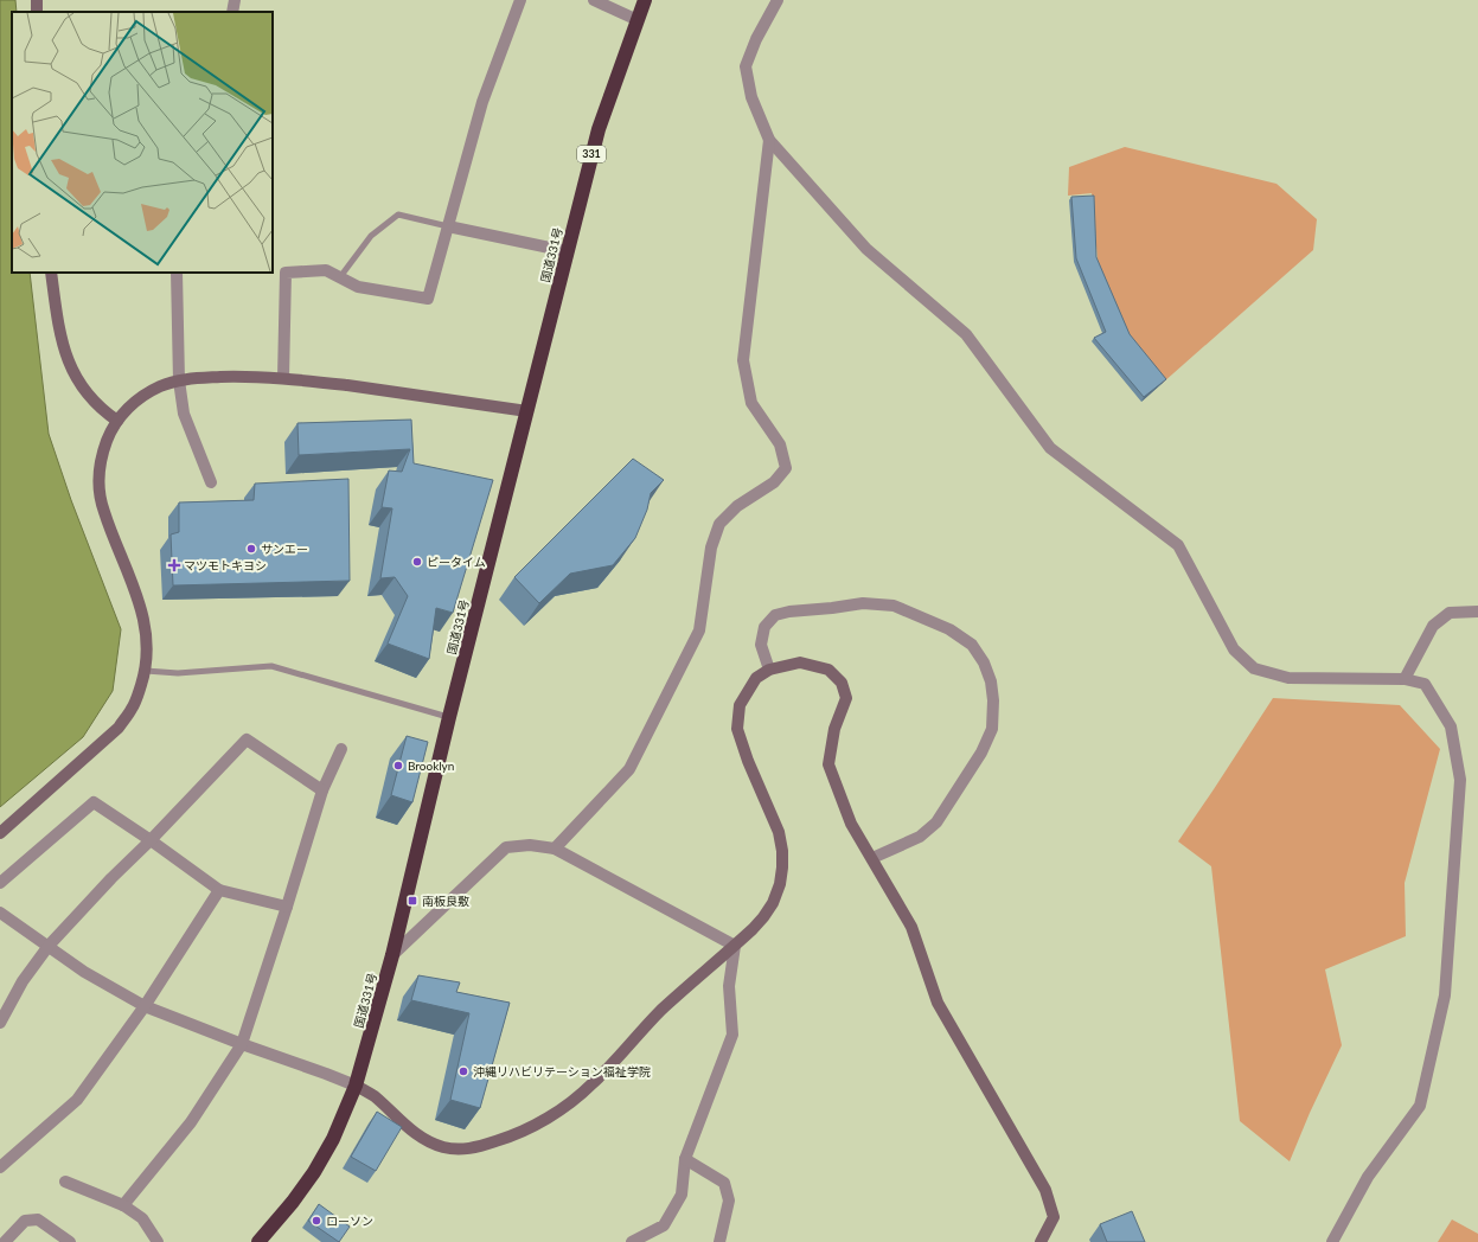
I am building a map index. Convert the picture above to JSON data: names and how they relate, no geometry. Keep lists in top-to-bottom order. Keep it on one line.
{"streets":{"highway":["331","国道331号"]},"places":{"other":["サンエー","ピータイム","Brooklyn","沖縄リハビリテーション福祉学院","ローソン"],"health":["マツモトキヨシ"],"transit":["南板良敷"]}}
